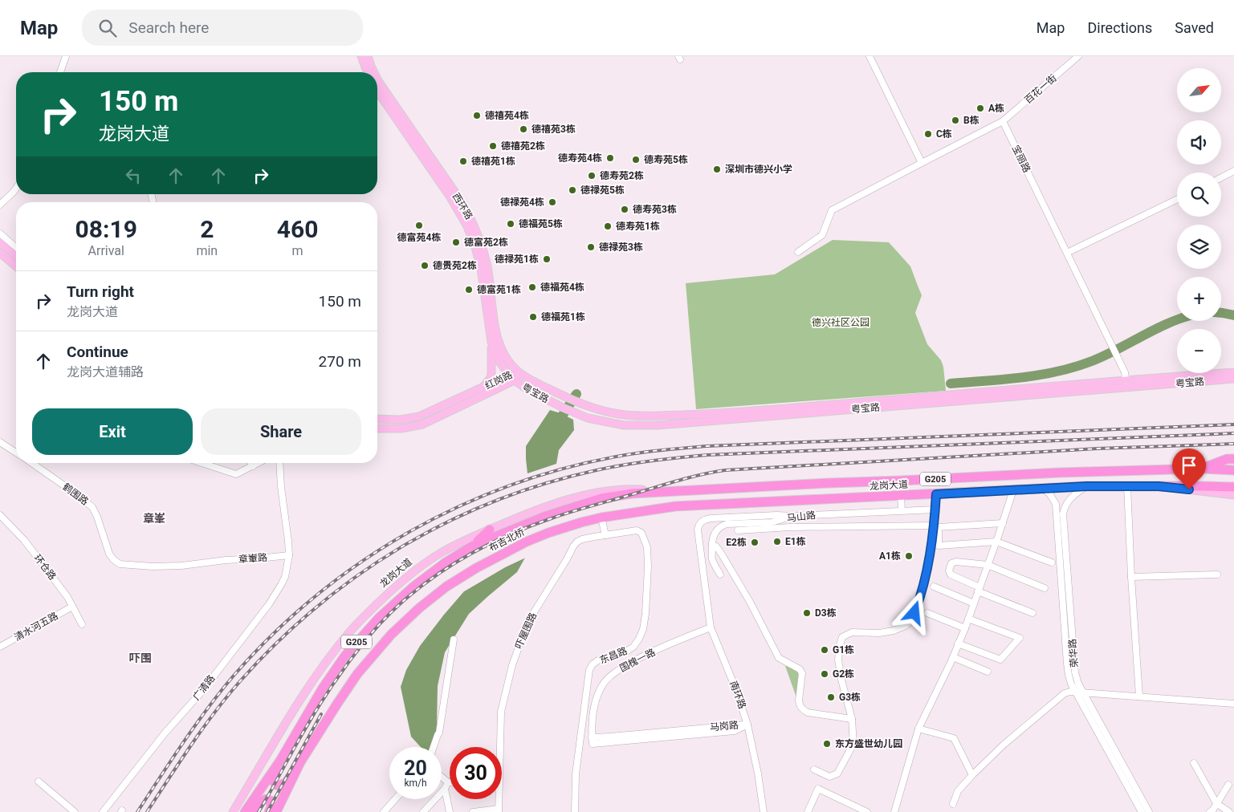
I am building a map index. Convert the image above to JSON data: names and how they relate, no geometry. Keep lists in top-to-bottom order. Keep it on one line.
{"streets":{"highway":["G205","龙岗大道","布吉北桥"],"main road":["西环路","红岗路","粤宝路"],"street":["百花一街","宝丽路","鹤围路","马山路","章輋路","环仓路","清水河五路","吓屋围路","荣华路","东昌路","国槐一路","广清路","南环路","马岗路"]},"crossings":[["百花一街","宝丽路"],["宝丽路","粤宝路"],["西环路","红岗路"],["西环路","粤宝路"],["红岗路","粤宝路"],["G205","布吉北桥"],["龙岗大道","布吉北桥"],["龙岗大道","荣华路"],["鹤围路","章輋路"],["马山路","南环路"],["章輋路","广清路"],["环仓路","清水河五路"],["吓屋围路","东昌路"],["国槐一路","南环路"],["国槐一路","马岗路"],["南环路","马岗路"]],"districts":["章峯","吓围"],"parks":["德兴社区公园"],"places":["A栋","德禧苑4栋","B栋","德禧苑3栋","C栋","德禧苑2栋","德寿苑4栋","德寿苑5栋","德禧苑1栋","深圳市德兴小学","德寿苑2栋","德禄苑5栋","德禄苑4栋","德寿苑3栋","德福苑5栋","德富苑4栋","德寿苑1栋","德富苑2栋","德禄苑3栋","德禄苑1栋","德贵苑2栋","德福苑4栋","德富苑1栋","德福苑1栋","E1栋","E2栋","A1栋","D3栋","G1栋","G2栋","G3栋","东方盛世幼儿园"],"north":"top right","page":{"header":"Map","search":"Search here","nav":["Map","Directions","Saved"],"map_buttons":["+","−"],"turn":["150 m","龙岗大道"],"eta":["08:19","Arrival","2","min","460","m"],"list":[{"name":"Turn right","note":"龙岗大道","value":"150 m"},{"name":"Continue","note":"龙岗大道辅路","value":"270 m"}],"buttons":["Exit","Share"],"speed":"20 km/h","limit":"30"}}
